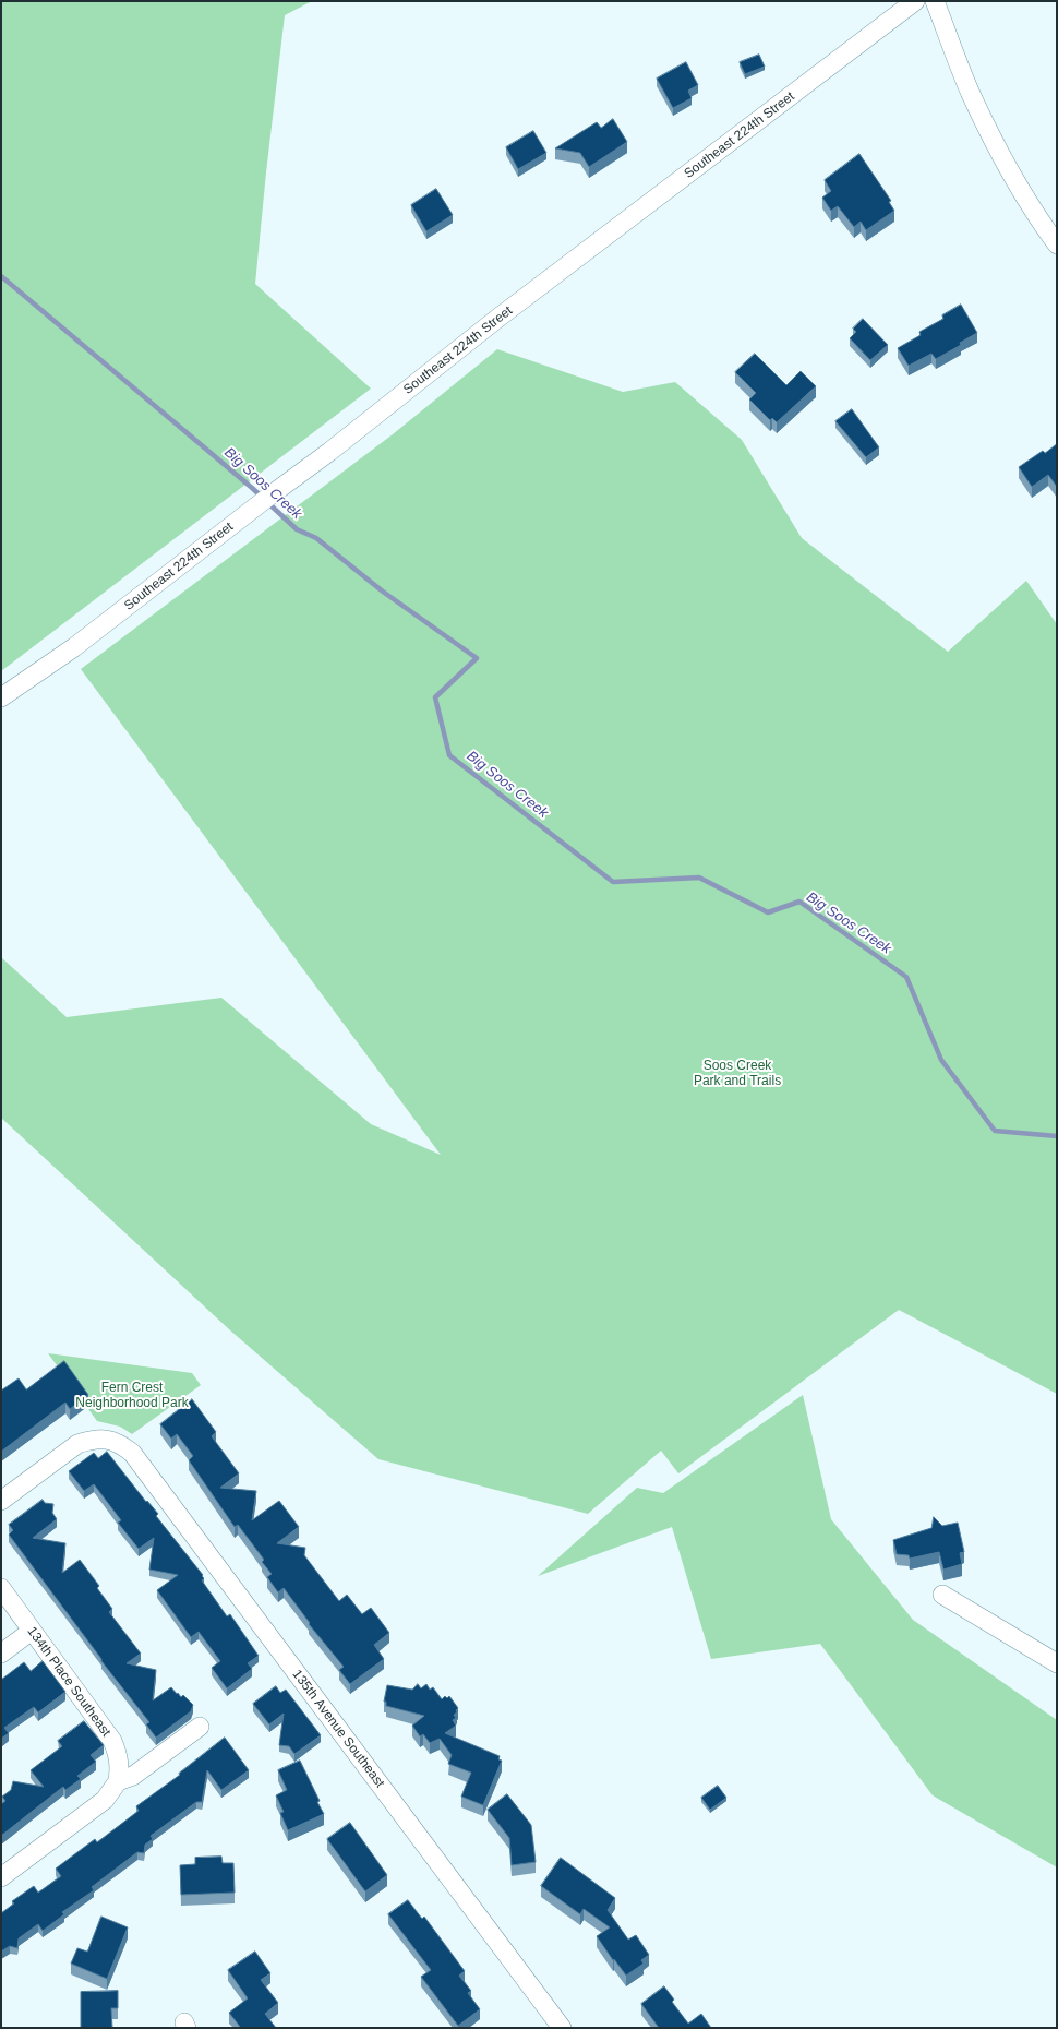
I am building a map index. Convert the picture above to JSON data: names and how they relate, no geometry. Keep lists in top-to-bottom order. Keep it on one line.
{"streets":{"street":["Southeast 224th Street","134th Place Southeast","135th Avenue Southeast"]},"water":["Big Soos Creek"],"parks":["Soos Creek Park and Trails","Fern Crest Neighborhood Park"]}
